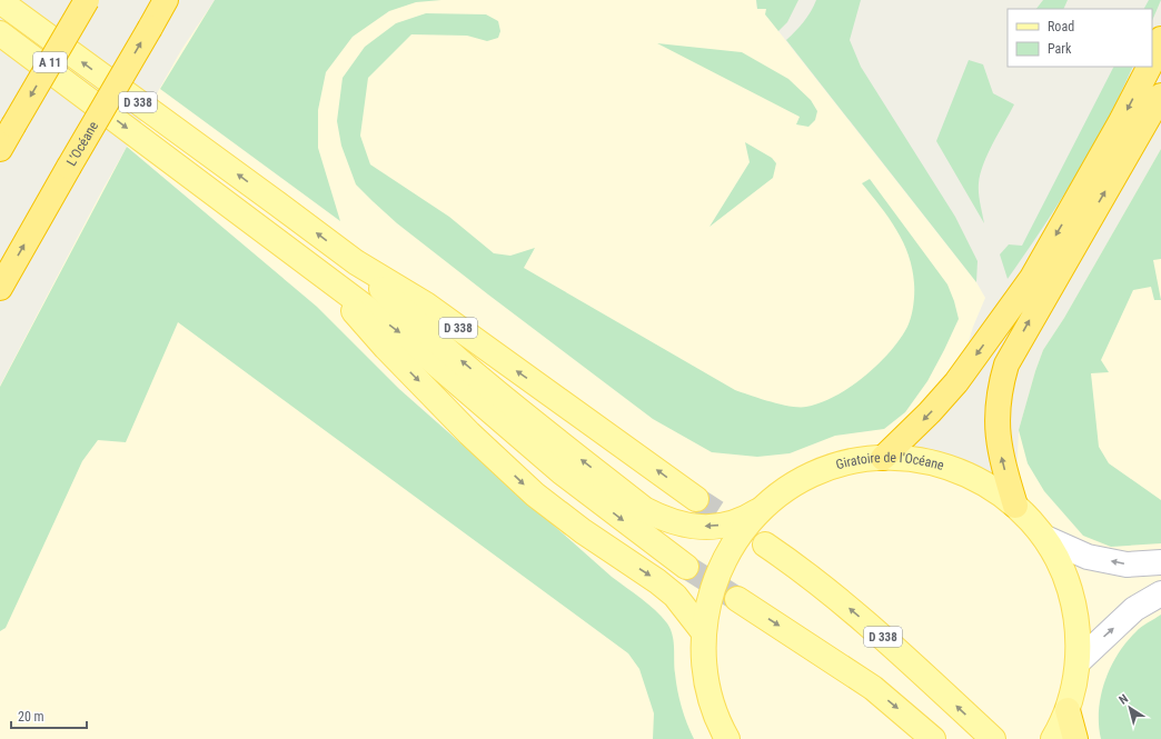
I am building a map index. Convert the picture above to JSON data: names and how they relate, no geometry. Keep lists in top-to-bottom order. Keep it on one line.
{"streets":{"highway":["A 11","L’Océane"],"main road":["D 338","Giratoire de l'Océane"]},"crossings":[["D 338","Giratoire de l'Océane"]],"legend":["Road","Park"],"scale_bar":"20 m","north":"top left"}
